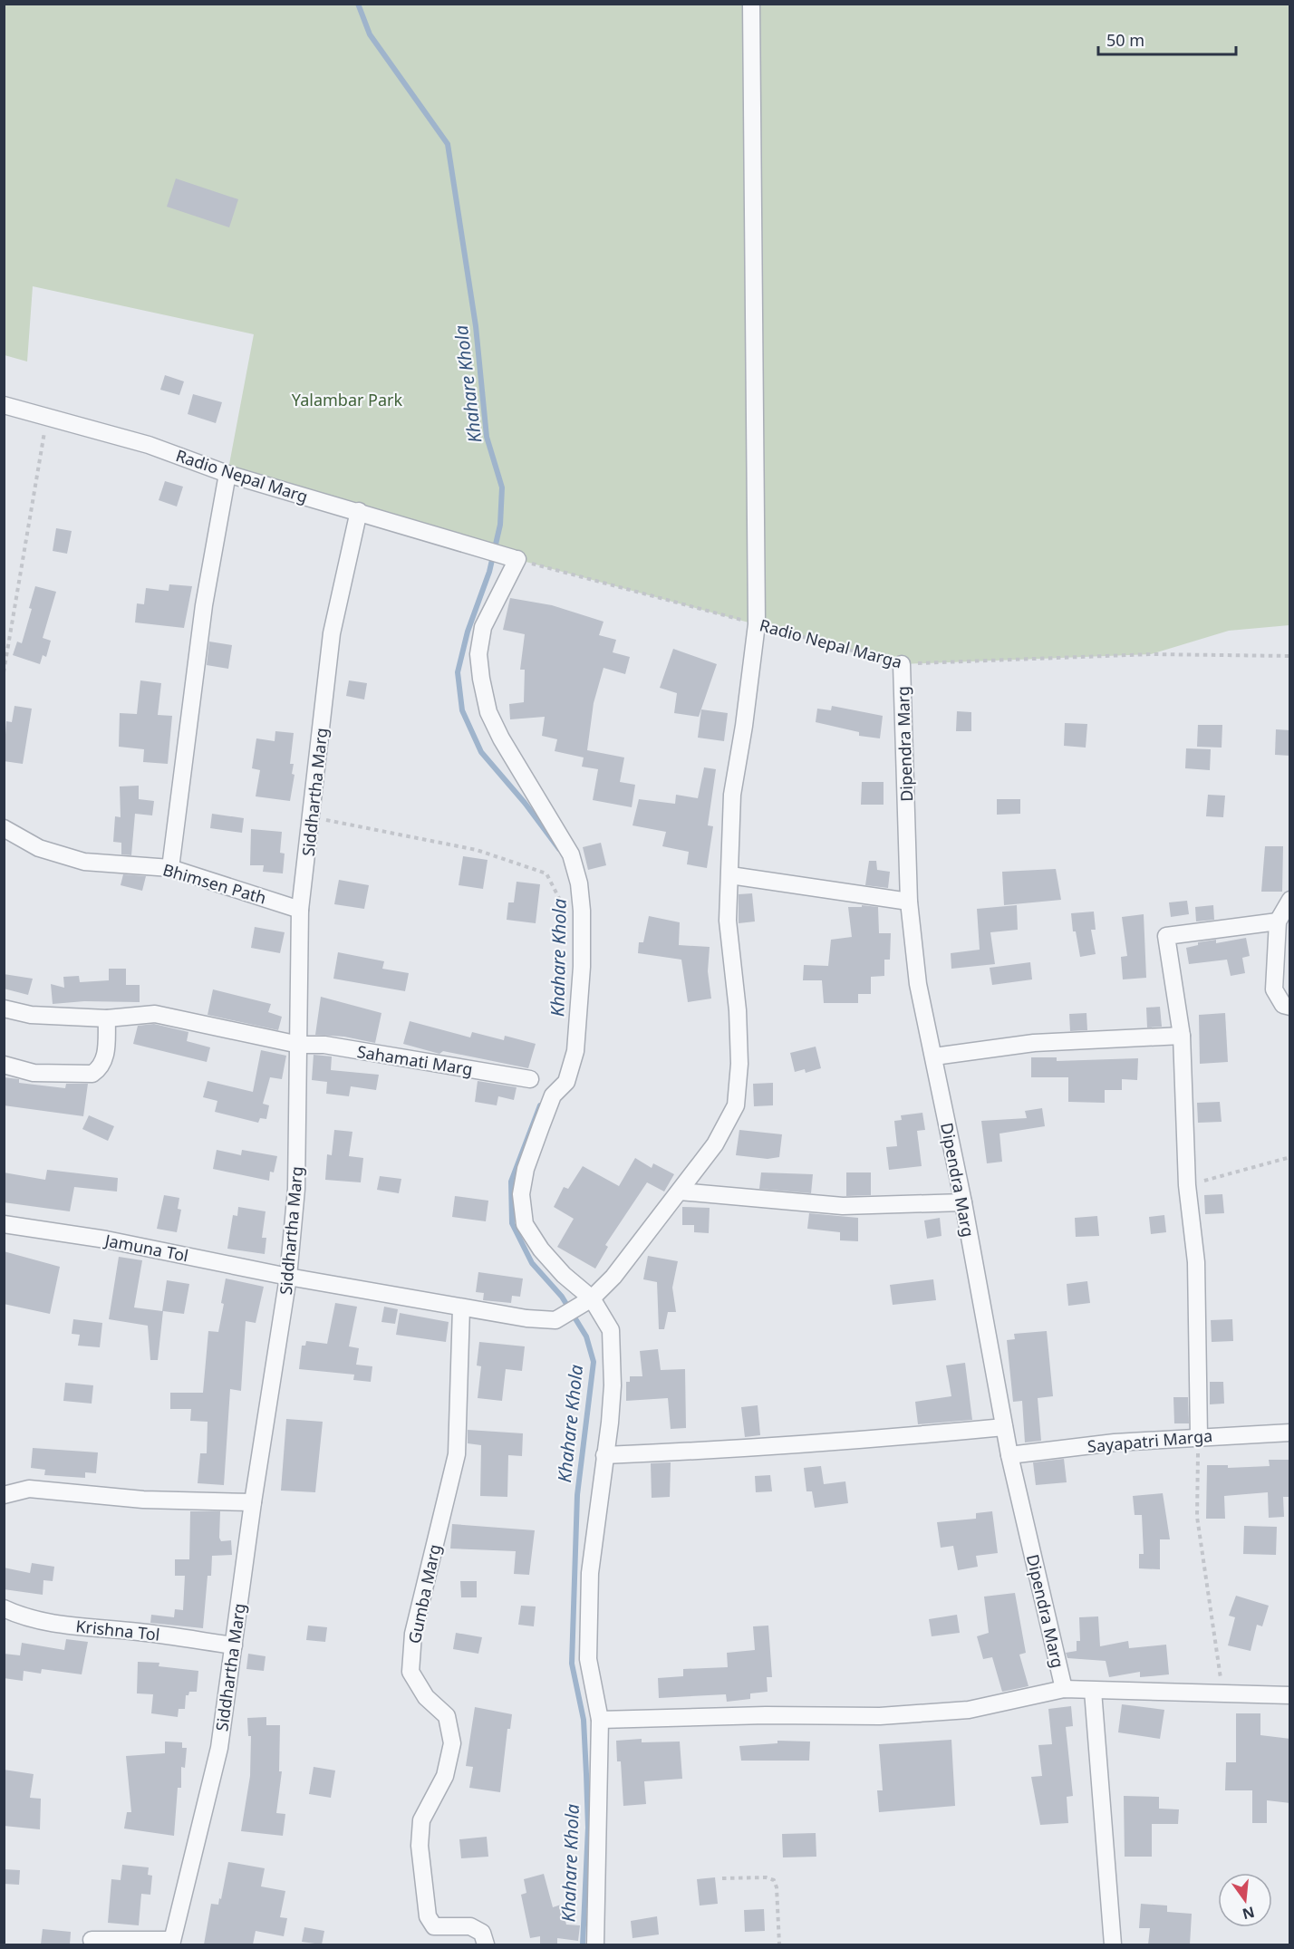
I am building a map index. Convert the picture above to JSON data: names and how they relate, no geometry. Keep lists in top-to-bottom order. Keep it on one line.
{"streets":{"street":["Radio Nepal Marg","Dipendra Marg","Siddhartha Marg","Bhimsen Path","Sahamati Marg","Jamuna Tol","Sayapatri Marga","Gumba Marg","Krishna Tol"],"path":["Radio Nepal Marga"]},"crossings":[["Radio Nepal Marg","Radio Nepal Marga"],["Radio Nepal Marg","Siddhartha Marg"],["Radio Nepal Marga","Dipendra Marg"],["Dipendra Marg","Sayapatri Marga"],["Siddhartha Marg","Bhimsen Path"],["Siddhartha Marg","Sahamati Marg"],["Siddhartha Marg","Jamuna Tol"],["Siddhartha Marg","Krishna Tol"],["Jamuna Tol","Gumba Marg"]],"water":["Khahare Khola"],"parks":["Yalambar Park"],"scale_bar":"50 m","north":"bottom"}
